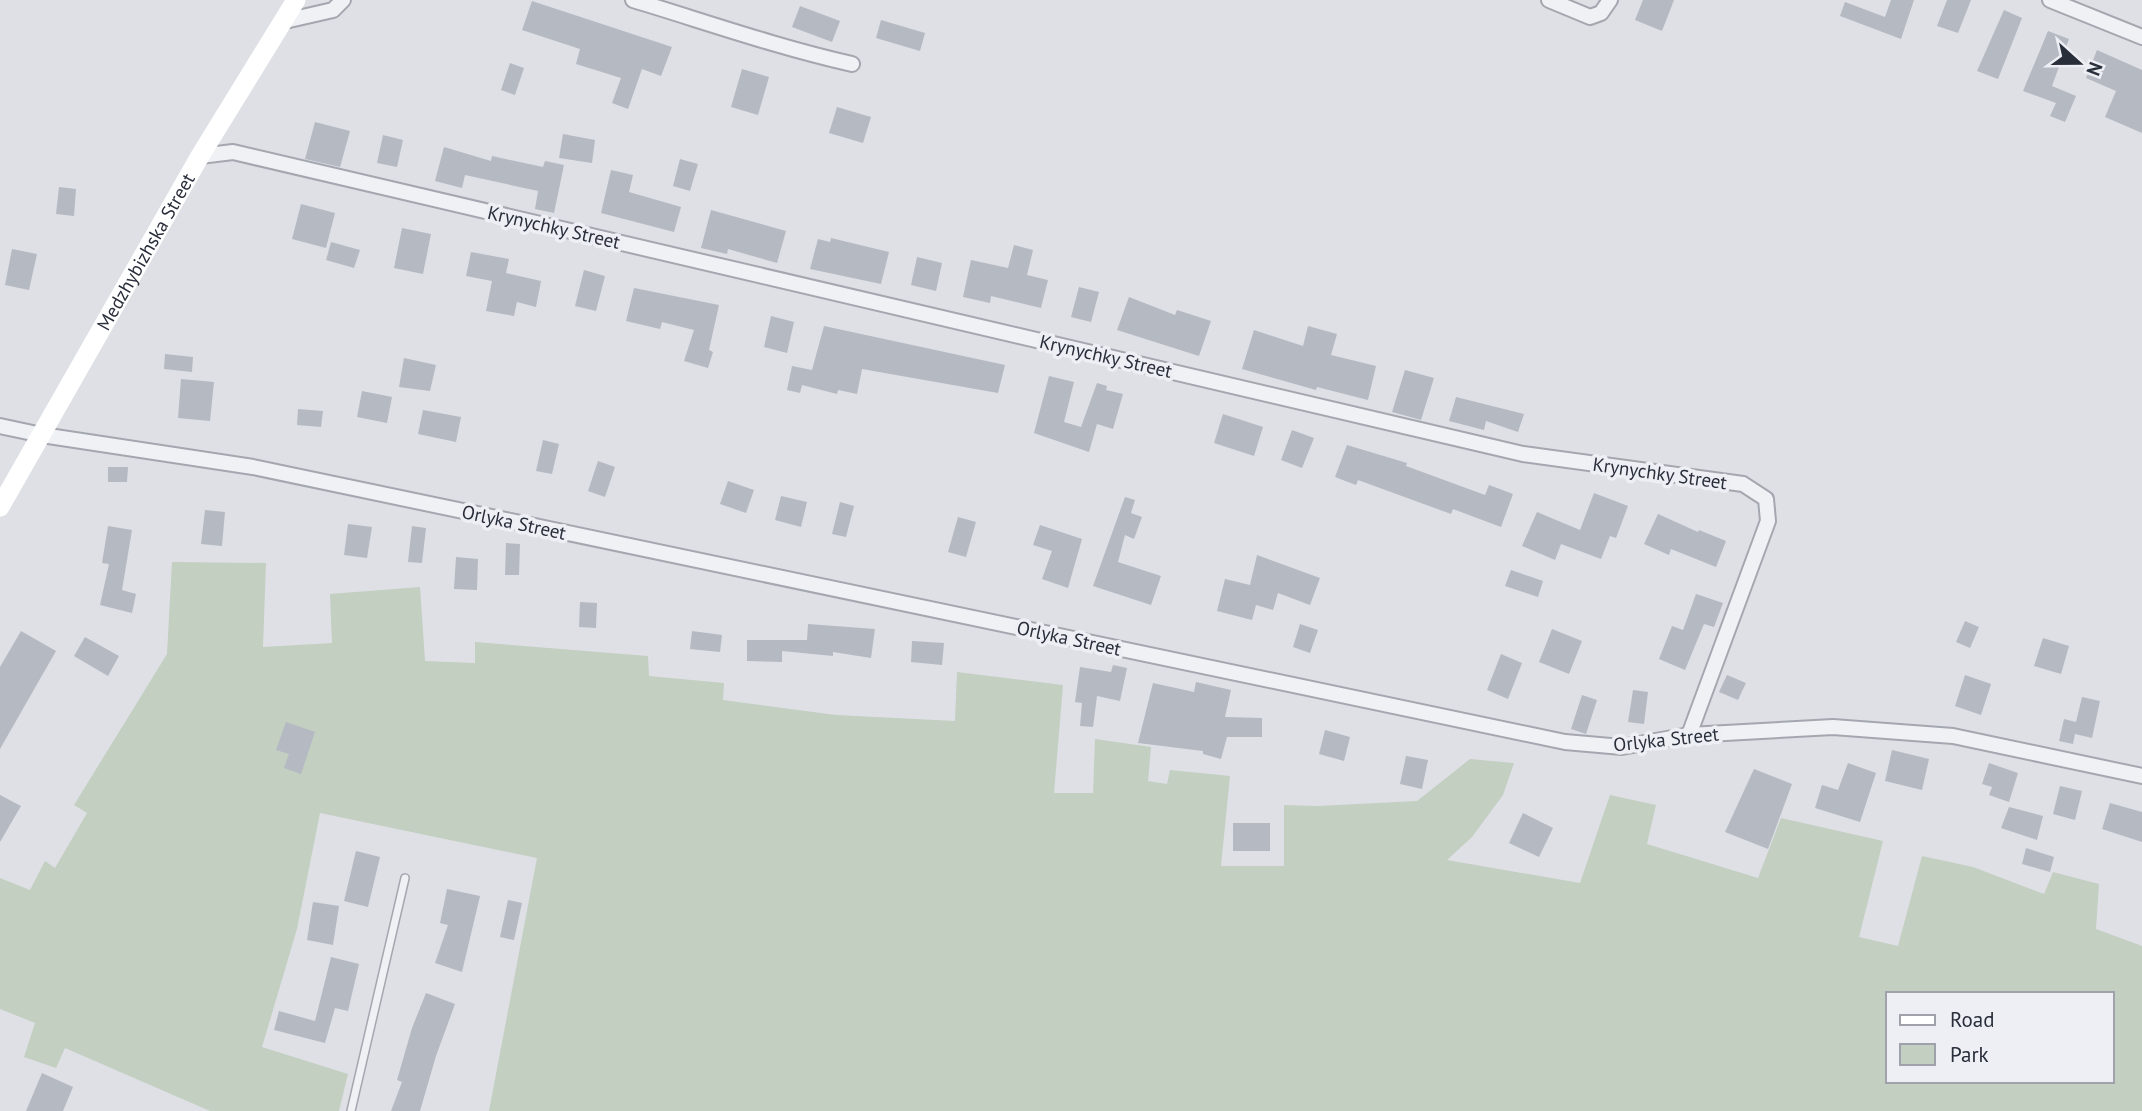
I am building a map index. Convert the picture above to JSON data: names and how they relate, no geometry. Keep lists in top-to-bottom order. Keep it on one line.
{"streets":{"main road":["Medzhybizhska Street"],"street":["Krynychky Street","Orlyka Street"]},"crossings":[["Krynychky Street","Medzhybizhska Street"],["Krynychky Street","Orlyka Street"],["Medzhybizhska Street","Orlyka Street"]],"legend":["Road","Park"],"north":"right"}
